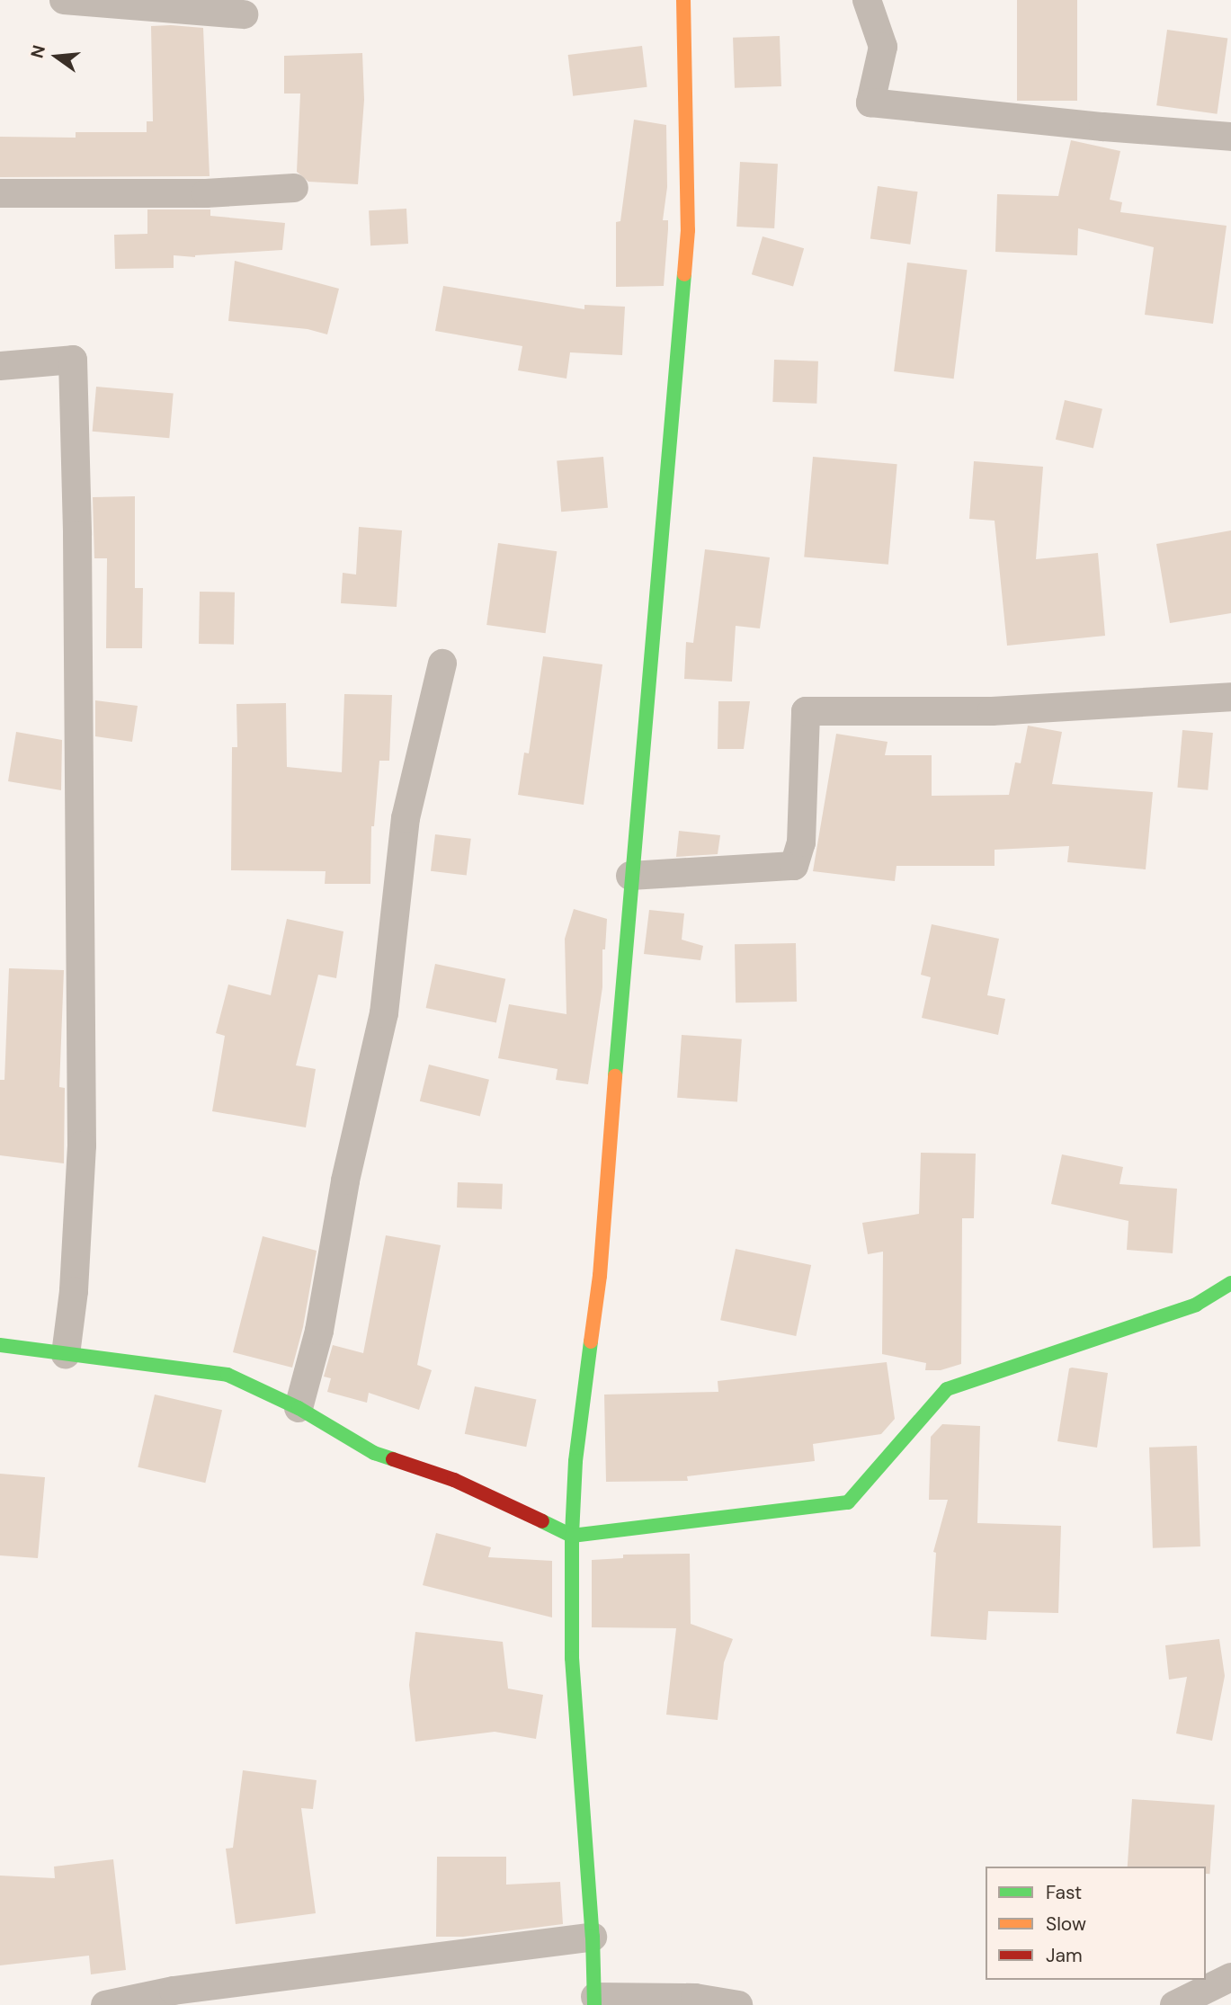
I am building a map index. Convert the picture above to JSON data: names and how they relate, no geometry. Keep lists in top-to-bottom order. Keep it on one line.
{"legend":["Fast","Slow","Jam"],"north":"left"}
